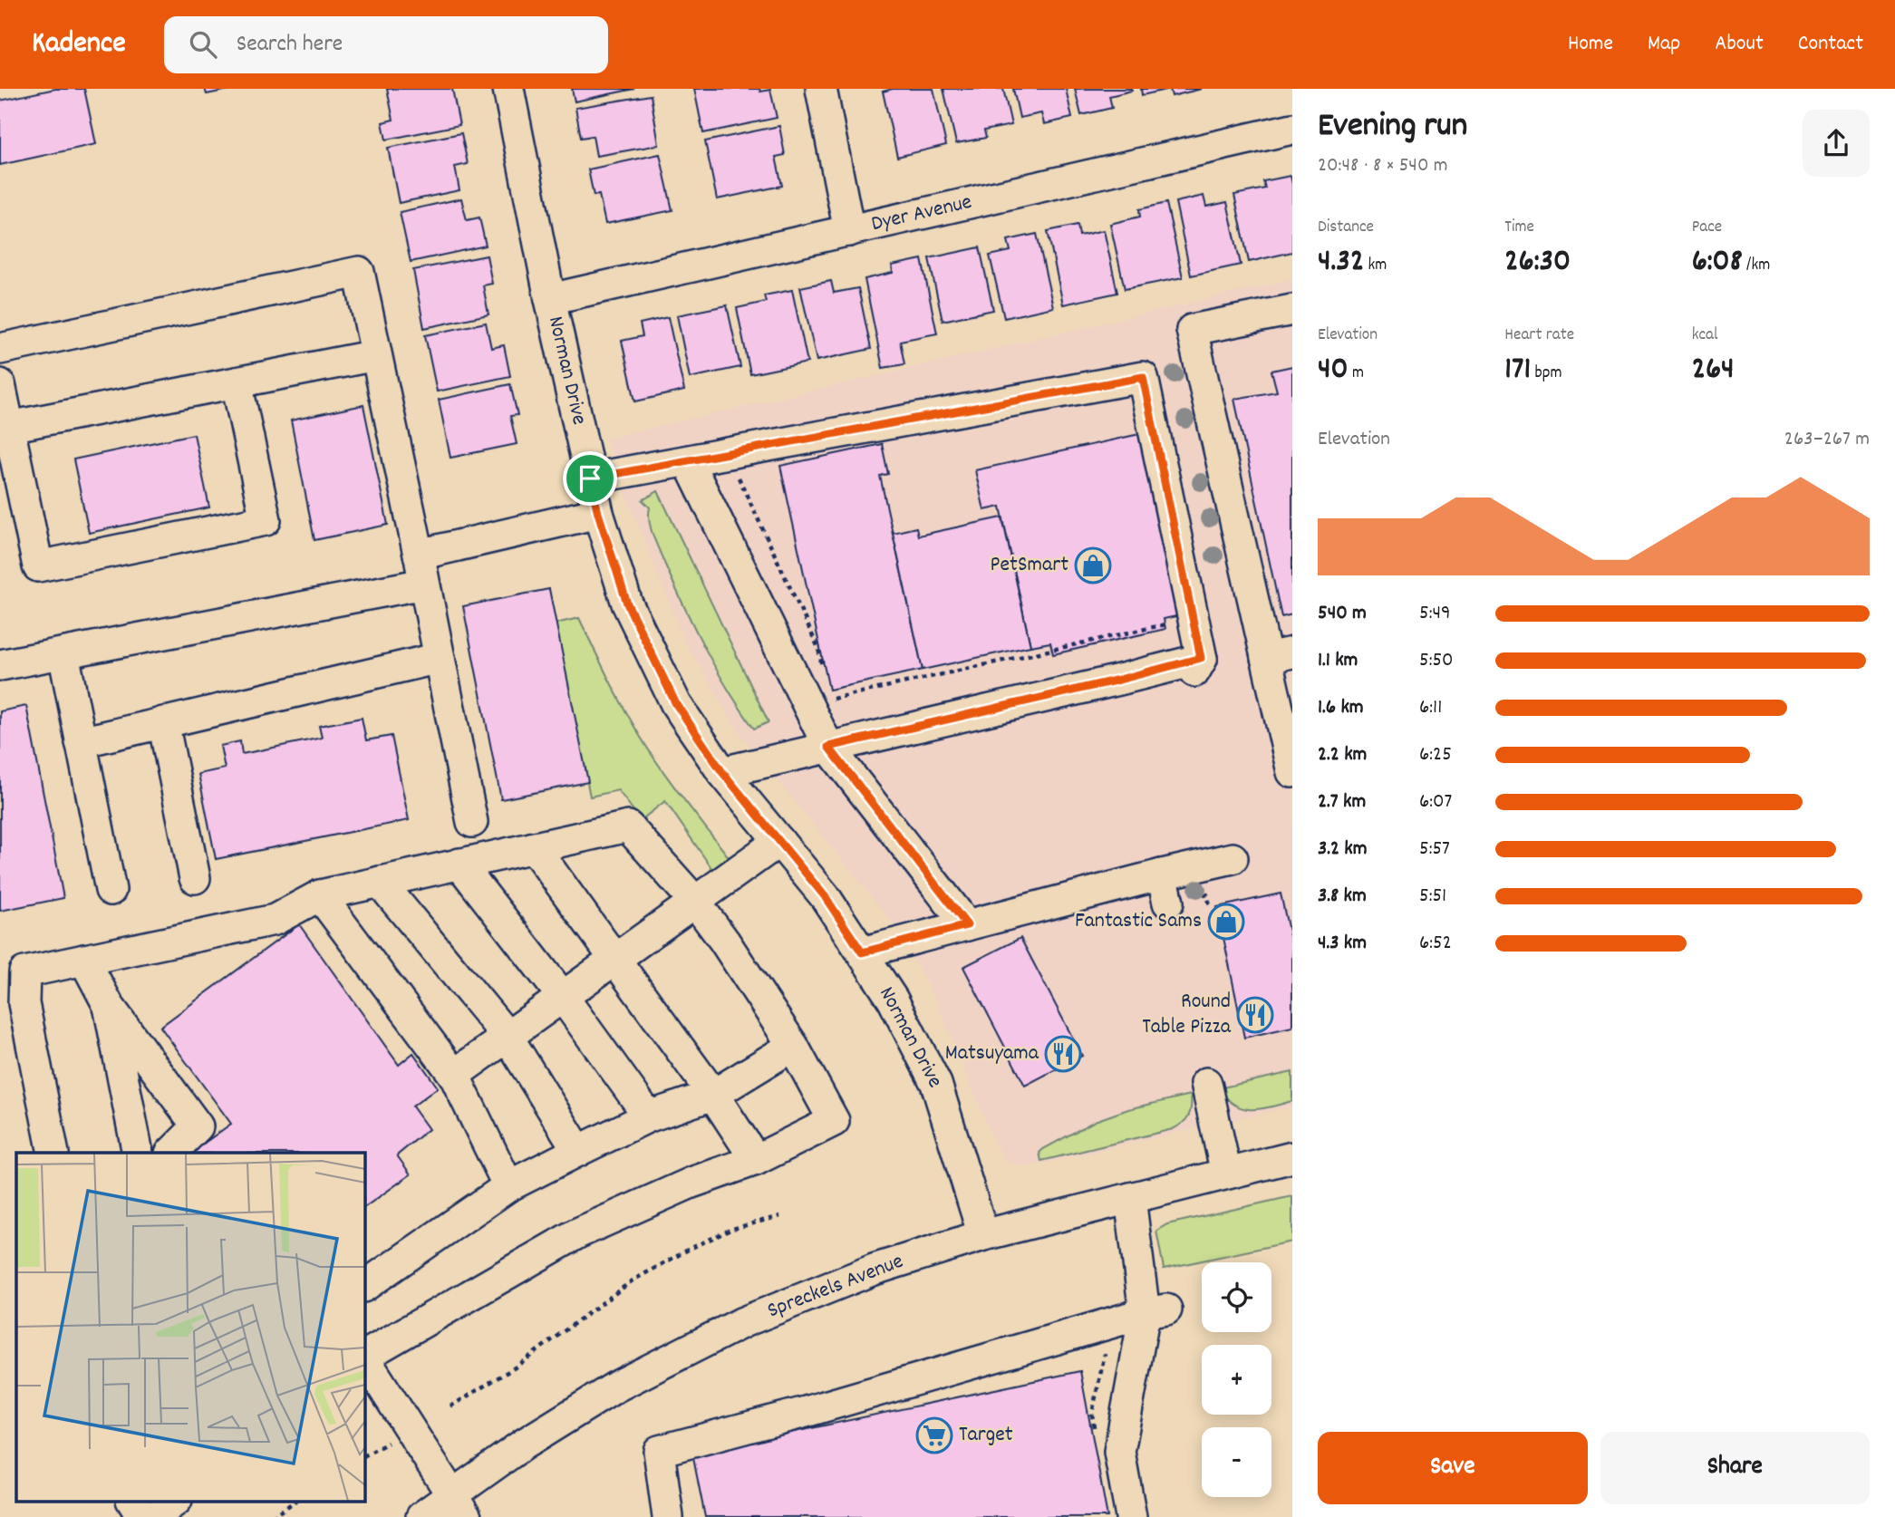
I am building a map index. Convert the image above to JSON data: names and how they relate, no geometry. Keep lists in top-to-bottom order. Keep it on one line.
{"streets":{"street":["Dyer Avenue","Norman Drive","Spreckels Avenue"]},"crossings":[["Dyer Avenue","Norman Drive"],["Norman Drive","Spreckels Avenue"]],"places":{"shop":["PetSmart","Fantastic Sams"],"restaurant":["Round Table Pizza","Matsuyama"],"supermarket":["Target"]},"page":{"header":"Kadence","search":"Search here","nav":["Home","Map","About","Contact"],"heading":["Evening run","20:48 · 8 × 540 m"],"stats":[["Distance","4.32 km"],["Time","26:30"],["Pace","6:08 /km"],["Elevation","40 m"],["Heart rate","171 bpm"],["kcal","264"]],"chart":["Elevation","263–267 m"],"list":[{"name":"540 m","note":"5:49"},{"name":"1.1 km","note":"5:50"},{"name":"1.6 km","note":"6:11"},{"name":"2.2 km","note":"6:25"},{"name":"2.7 km","note":"6:07"},{"name":"3.2 km","note":"5:57"},{"name":"3.8 km","note":"5:51"},{"name":"4.3 km","note":"6:52"}],"map_buttons":["+","−"],"buttons":["Save","Share"]}}
